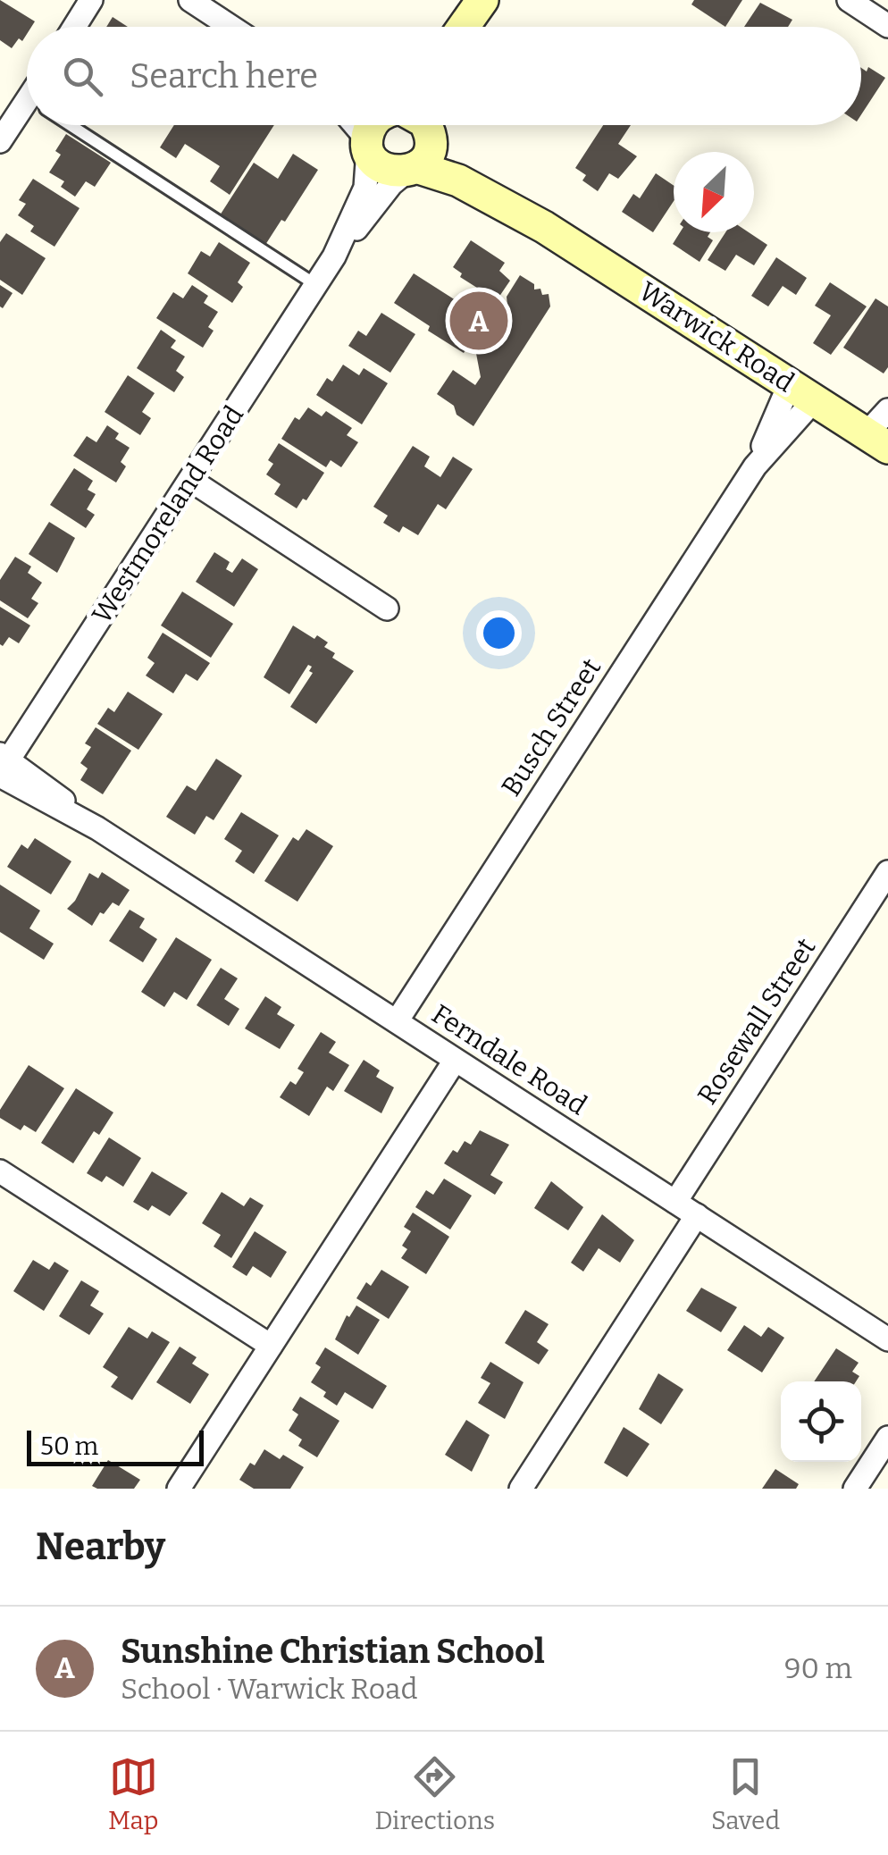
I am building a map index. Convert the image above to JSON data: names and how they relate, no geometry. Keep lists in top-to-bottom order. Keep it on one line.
{"streets":{"street":["Warwick Road","Westmoreland Road","Busch Street","Rosewall Street","Ferndale Road"]},"crossings":[["Warwick Road","Busch Street"],["Westmoreland Road","Ferndale Road"],["Busch Street","Ferndale Road"],["Rosewall Street","Ferndale Road"]],"scale_bar":"50 m","north":"bottom left","page":{"search":"Search here","pins":"A","scale":"50 m","heading":"Nearby","list":[{"mark":"A","name":"Sunshine Christian School","note":"School · Warwick Road","value":"90 m"}],"nav":["Map","Directions","Saved"]}}
